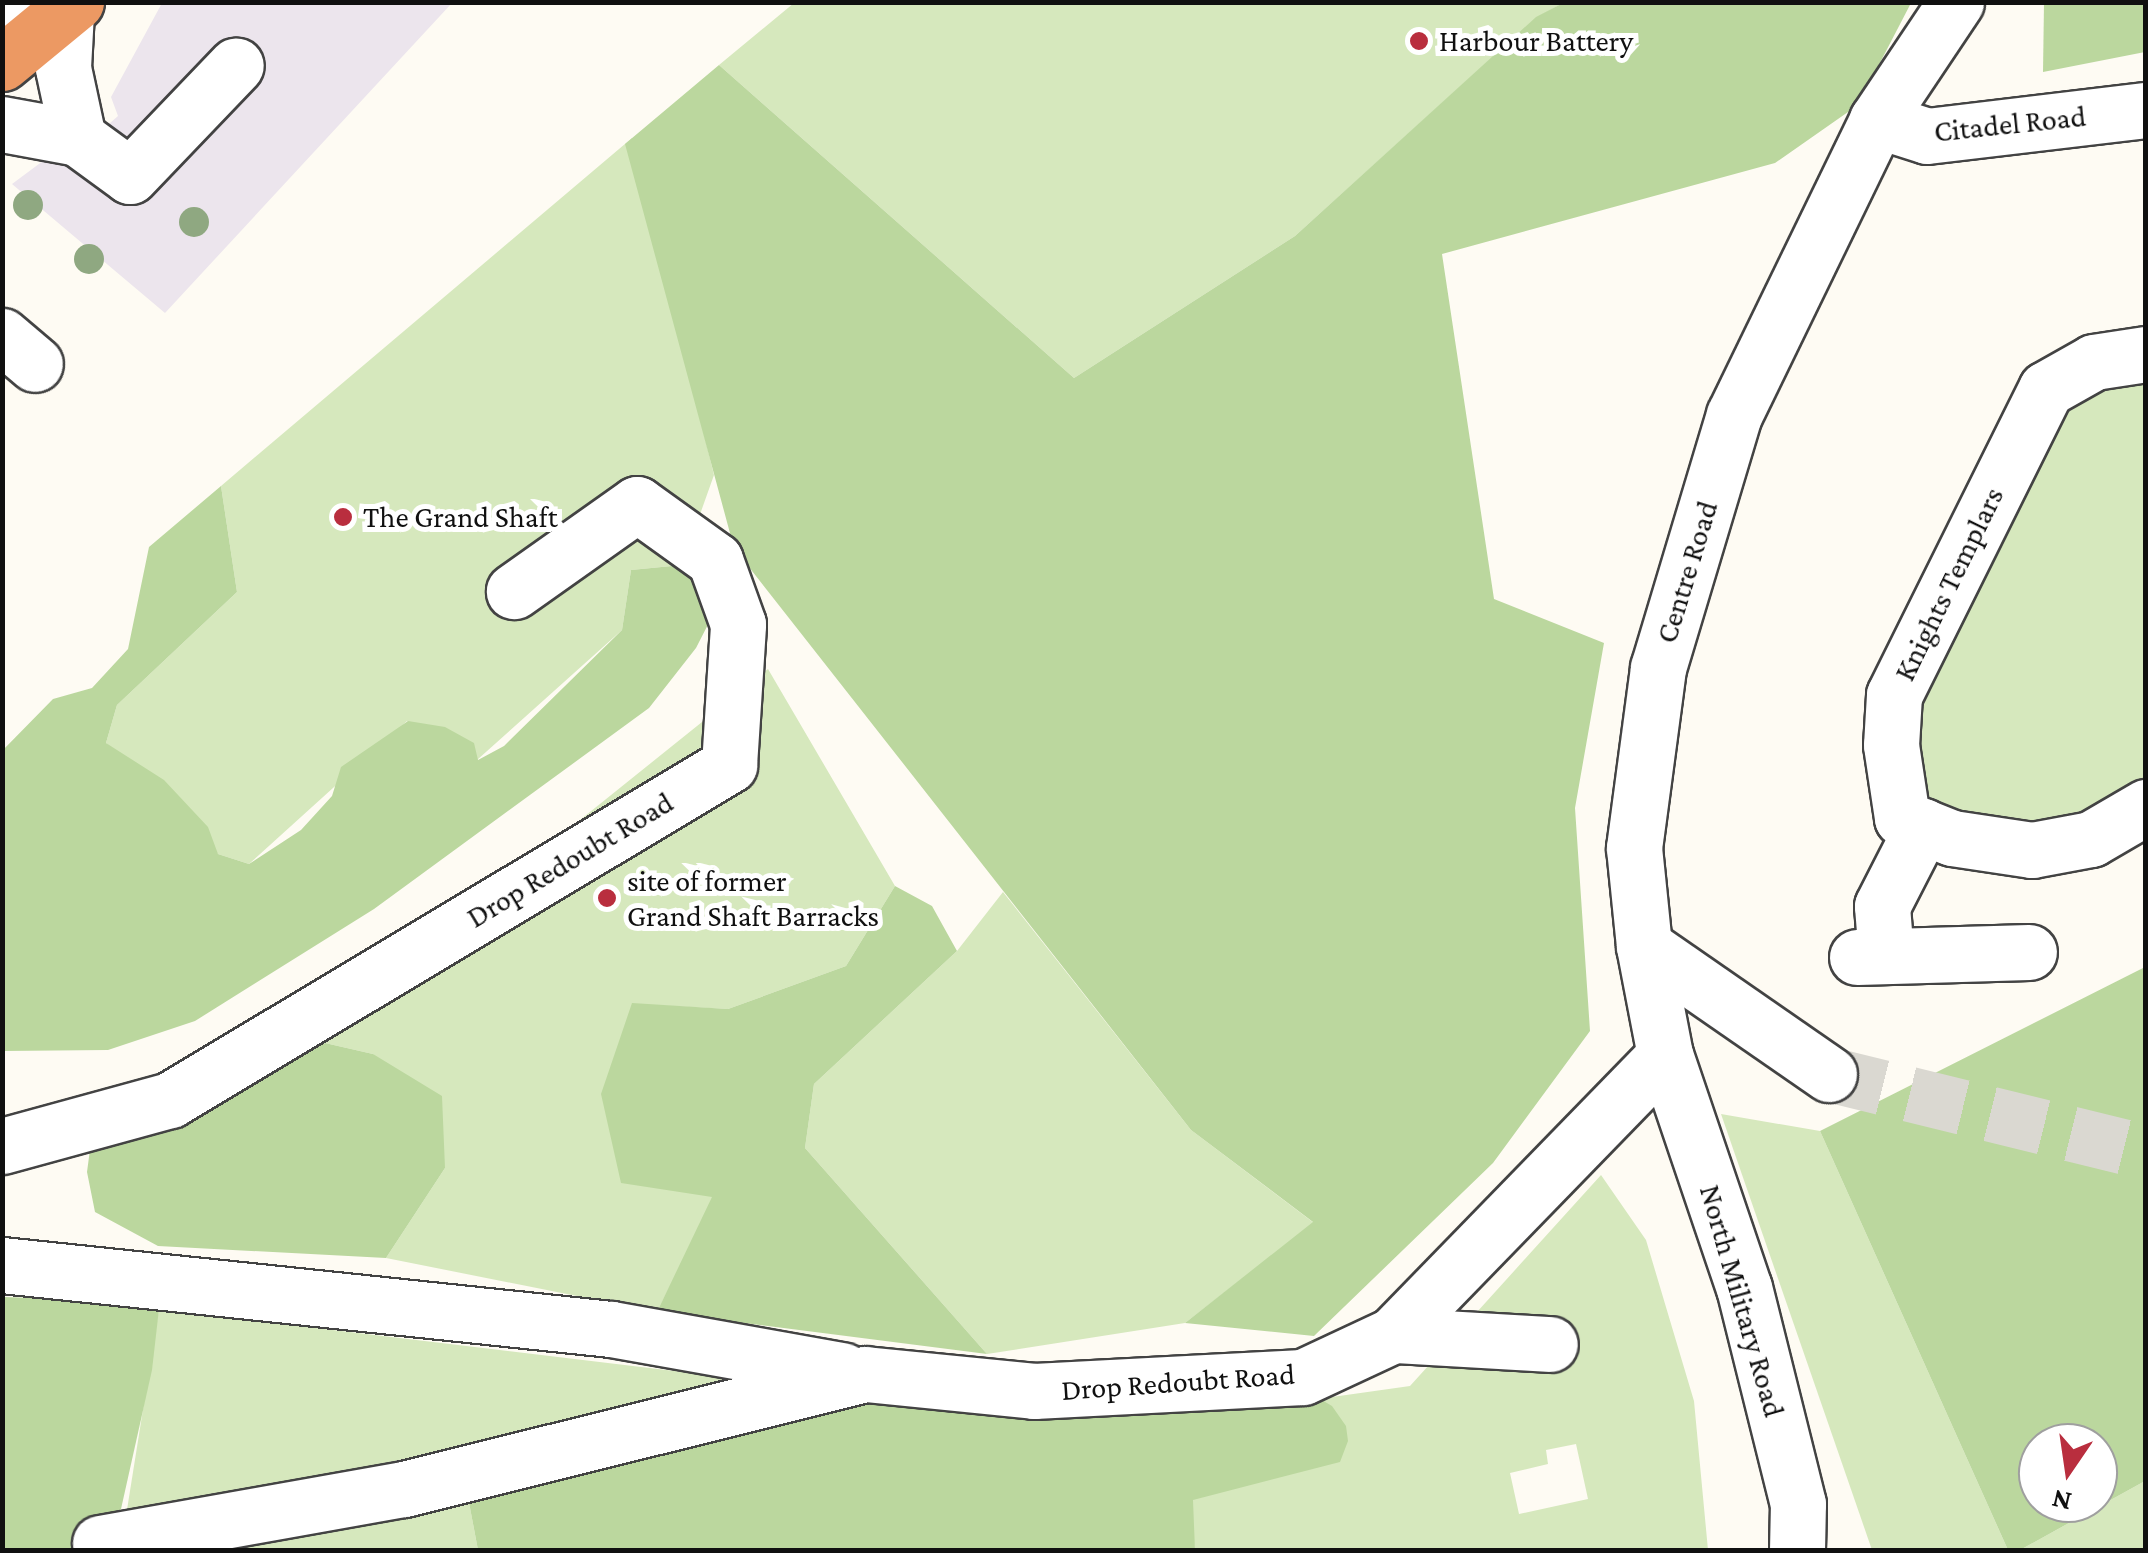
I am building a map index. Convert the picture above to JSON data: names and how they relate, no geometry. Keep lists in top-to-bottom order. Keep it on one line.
{"streets":{"street":["Citadel Road","Centre Road","Knights Templars","Drop Redoubt Road","North Military Road"]},"crossings":[["Citadel Road","Centre Road"],["Centre Road","Drop Redoubt Road"],["Centre Road","North Military Road"],["Drop Redoubt Road","North Military Road"]],"places":["Harbour Battery","The Grand Shaft","site of former Grand Shaft Barracks"],"north":"bottom"}
